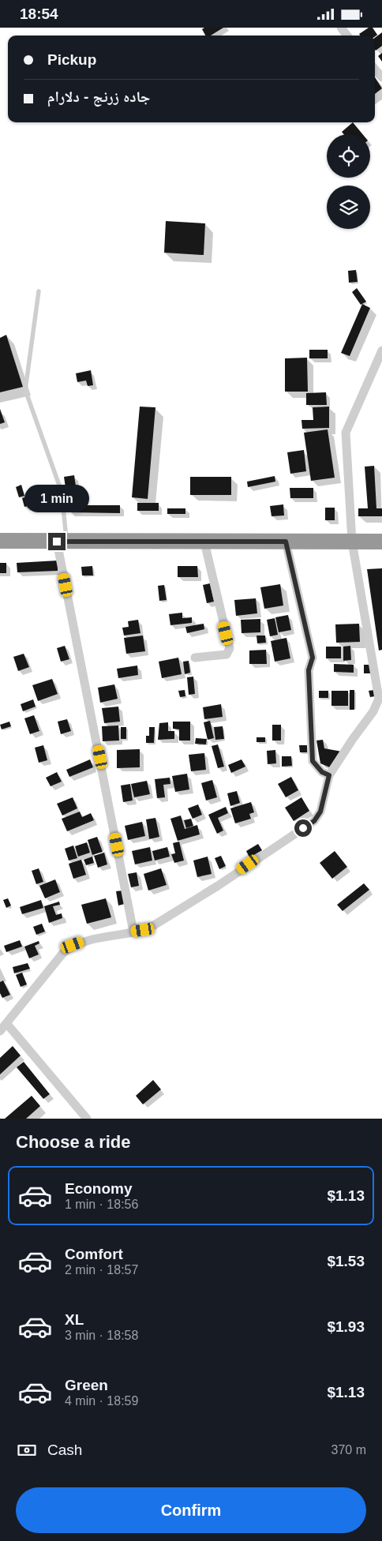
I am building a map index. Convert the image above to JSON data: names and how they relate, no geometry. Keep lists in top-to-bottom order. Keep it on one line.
{"page":{"status":"18:54","banner":["Pickup","جاده زرنج - دلارام"],"bubble":"1 min","heading":"Choose a ride","list":[{"name":"Economy","note":"1 min · 18:56","value":"$1.13"},{"name":"Comfort","note":"2 min · 18:57","value":"$1.53"},{"name":"XL","note":"3 min · 18:58","value":"$1.93"},{"name":"Green","note":"4 min · 18:59","value":"$1.13"}],"pay":["Cash","370 m"],"buttons":"Confirm"}}
